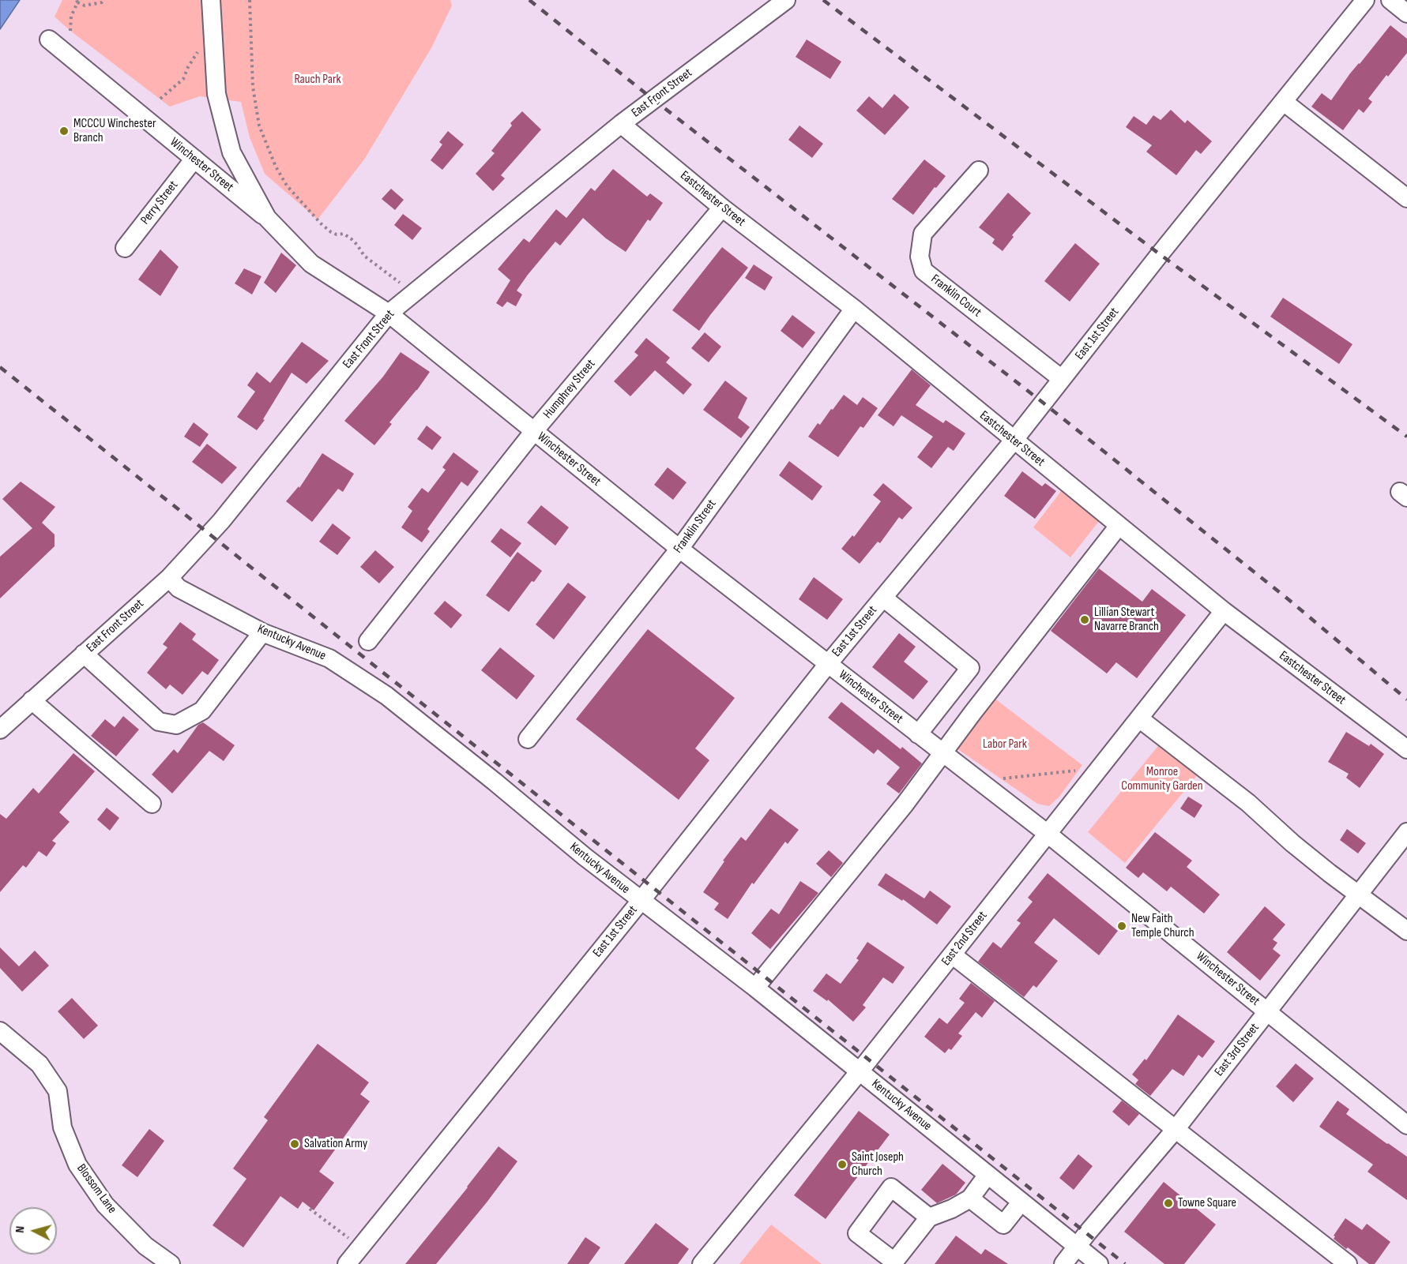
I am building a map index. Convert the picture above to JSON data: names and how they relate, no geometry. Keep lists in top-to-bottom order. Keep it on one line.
{"streets":{"street":["East Front Street","Winchester Street","Eastchester Street","Perry Street","Franklin Court","East 1st Street","Humphrey Street","Franklin Street","Kentucky Avenue","East 2nd Street","East 3rd Street","Blossom Lane"]},"crossings":[["East Front Street","Winchester Street"],["East Front Street","Eastchester Street"],["East Front Street","Kentucky Avenue"],["Winchester Street","Perry Street"],["Winchester Street","East 1st Street"],["Winchester Street","Humphrey Street"],["Winchester Street","Franklin Street"],["Winchester Street","East 2nd Street"],["Winchester Street","East 3rd Street"],["Eastchester Street","East 1st Street"],["Eastchester Street","Humphrey Street"],["Eastchester Street","Franklin Street"],["Eastchester Street","East 2nd Street"],["Franklin Court","East 1st Street"],["East 1st Street","Kentucky Avenue"],["Kentucky Avenue","East 2nd Street"],["Kentucky Avenue","East 3rd Street"]],"parks":["Rauch Park","Labor Park","Monroe Community Garden"],"places":["MCCCU Winchester Branch","Lillian Stewart Navarre Branch","New Faith Temple Church","Salvation Army","Saint Joseph Church","Towne Square"],"north":"left"}
